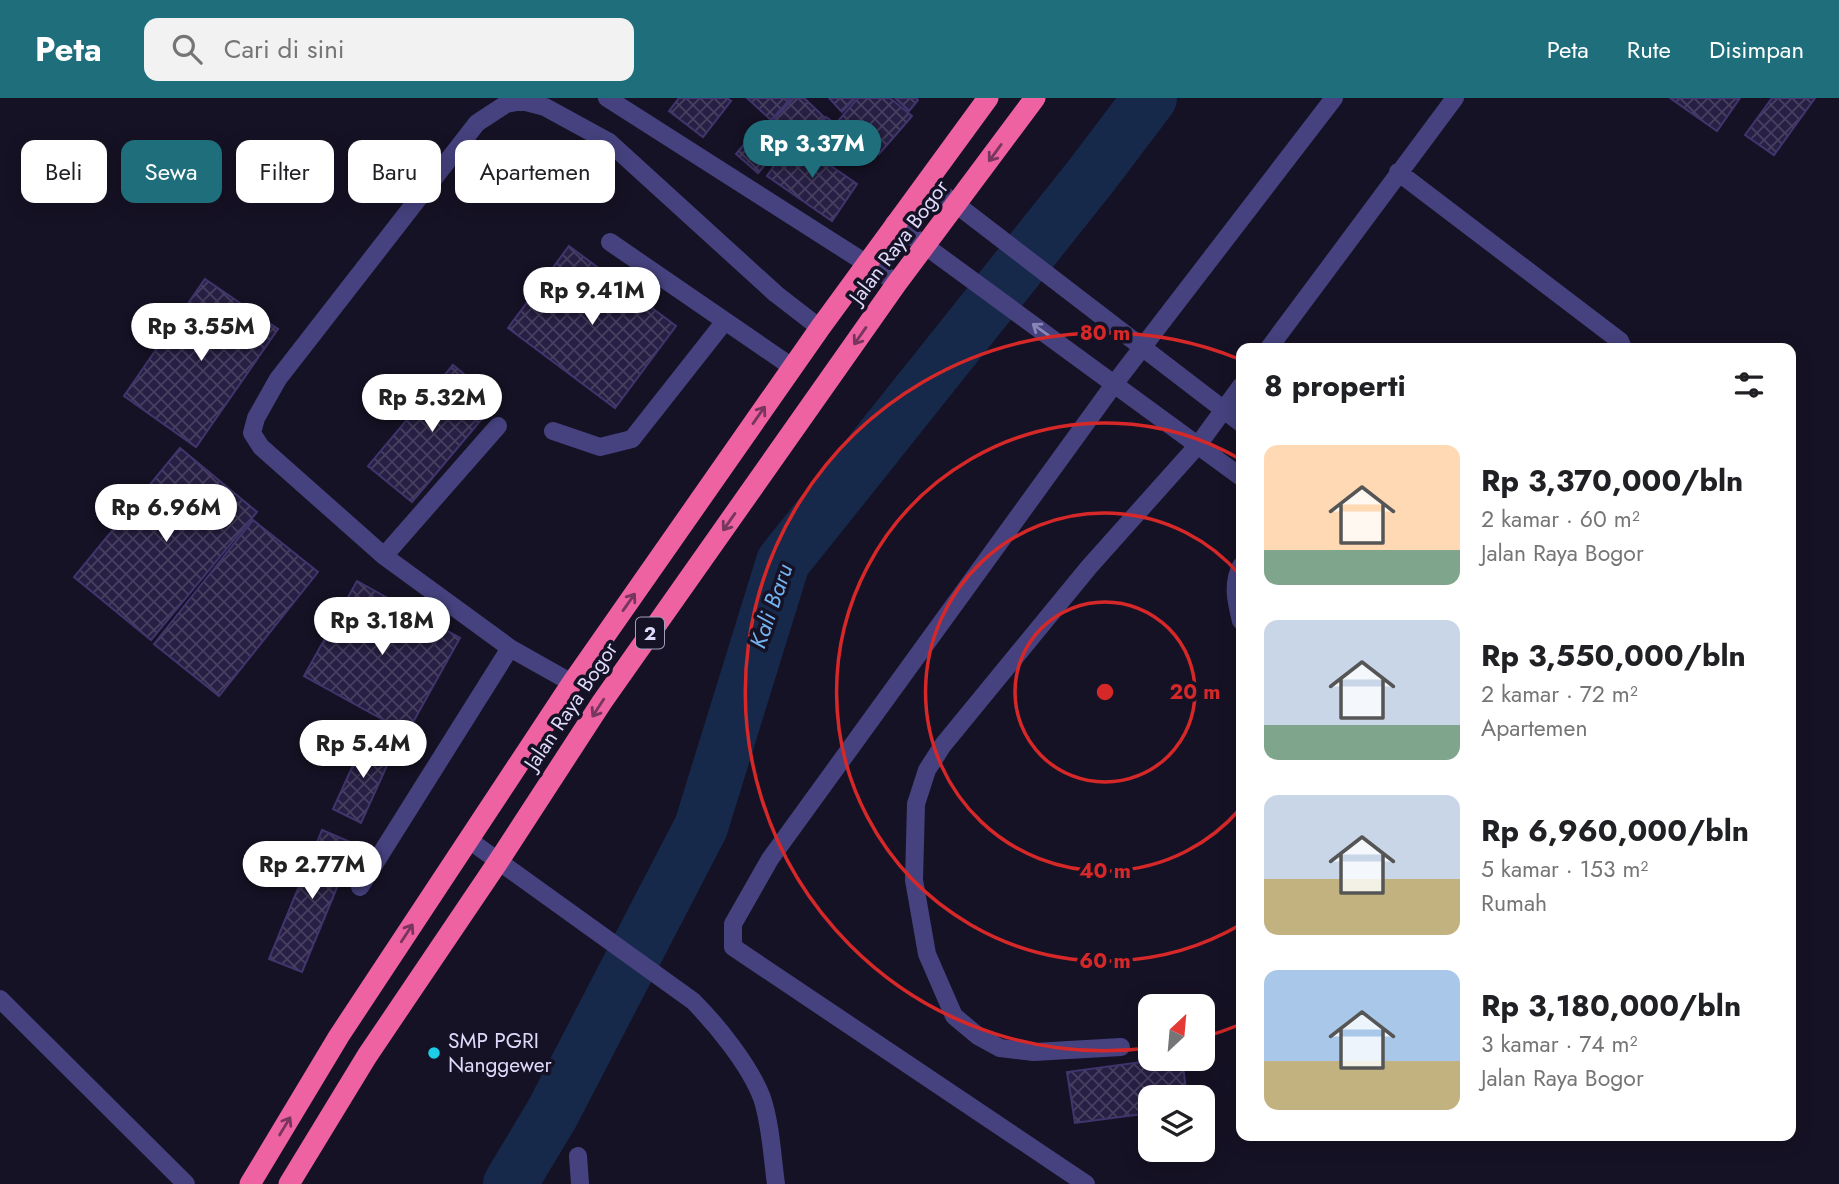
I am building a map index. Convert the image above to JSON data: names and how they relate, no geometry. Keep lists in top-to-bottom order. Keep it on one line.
{"streets":{"highway":["Jalan Raya Bogor","2"]},"water":["Kali Baru"],"places":["SMP PGRI Nanggewer"],"north":"top right","page":{"header":"Peta","search":"Cari di sini","nav":["Peta","Rute","Disimpan"],"price":["Rp 3.37M","Rp 9.41M","Rp 3.55M","Rp 5.32M","Rp 6.96M","Rp 3.18M","Rp 5.4M","Rp 2.77M"],"chip":["Beli","Sewa","Filter","Baru","Apartemen"],"heading":"8 properti","list":[{"name":"Rp 3,370,000/bln","note":"2 kamar · 60 m² · Jalan Raya Bogor"},{"name":"Rp 3,550,000/bln","note":"2 kamar · 72 m² · Apartemen"},{"name":"Rp 6,960,000/bln","note":"5 kamar · 153 m² · Rumah"},{"name":"Rp 3,180,000/bln","note":"3 kamar · 74 m² · Jalan Raya Bogor"}]},"rings":["80 m","20 m","40 m","60 m"]}
